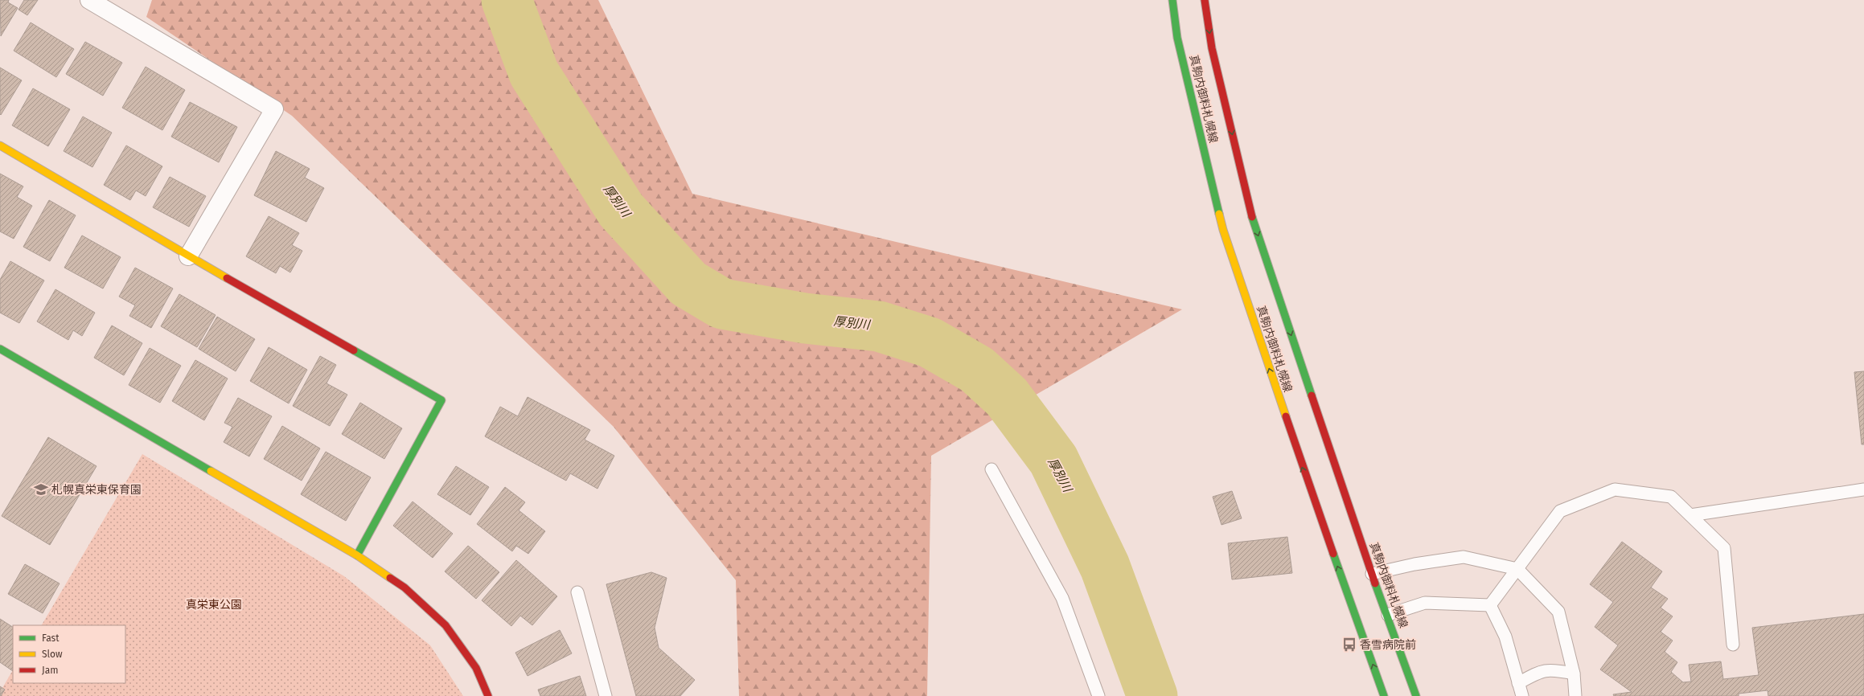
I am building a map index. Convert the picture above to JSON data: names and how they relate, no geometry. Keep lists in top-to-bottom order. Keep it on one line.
{"streets":{"main road":["真駒内御料札幌線"]},"water":["厚別川"],"parks":["真栄東公園"],"places":{"school or university":["札幌真栄東保育園"],"bus stop":["香雪病院前"]},"legend":["Fast","Slow","Jam"]}
